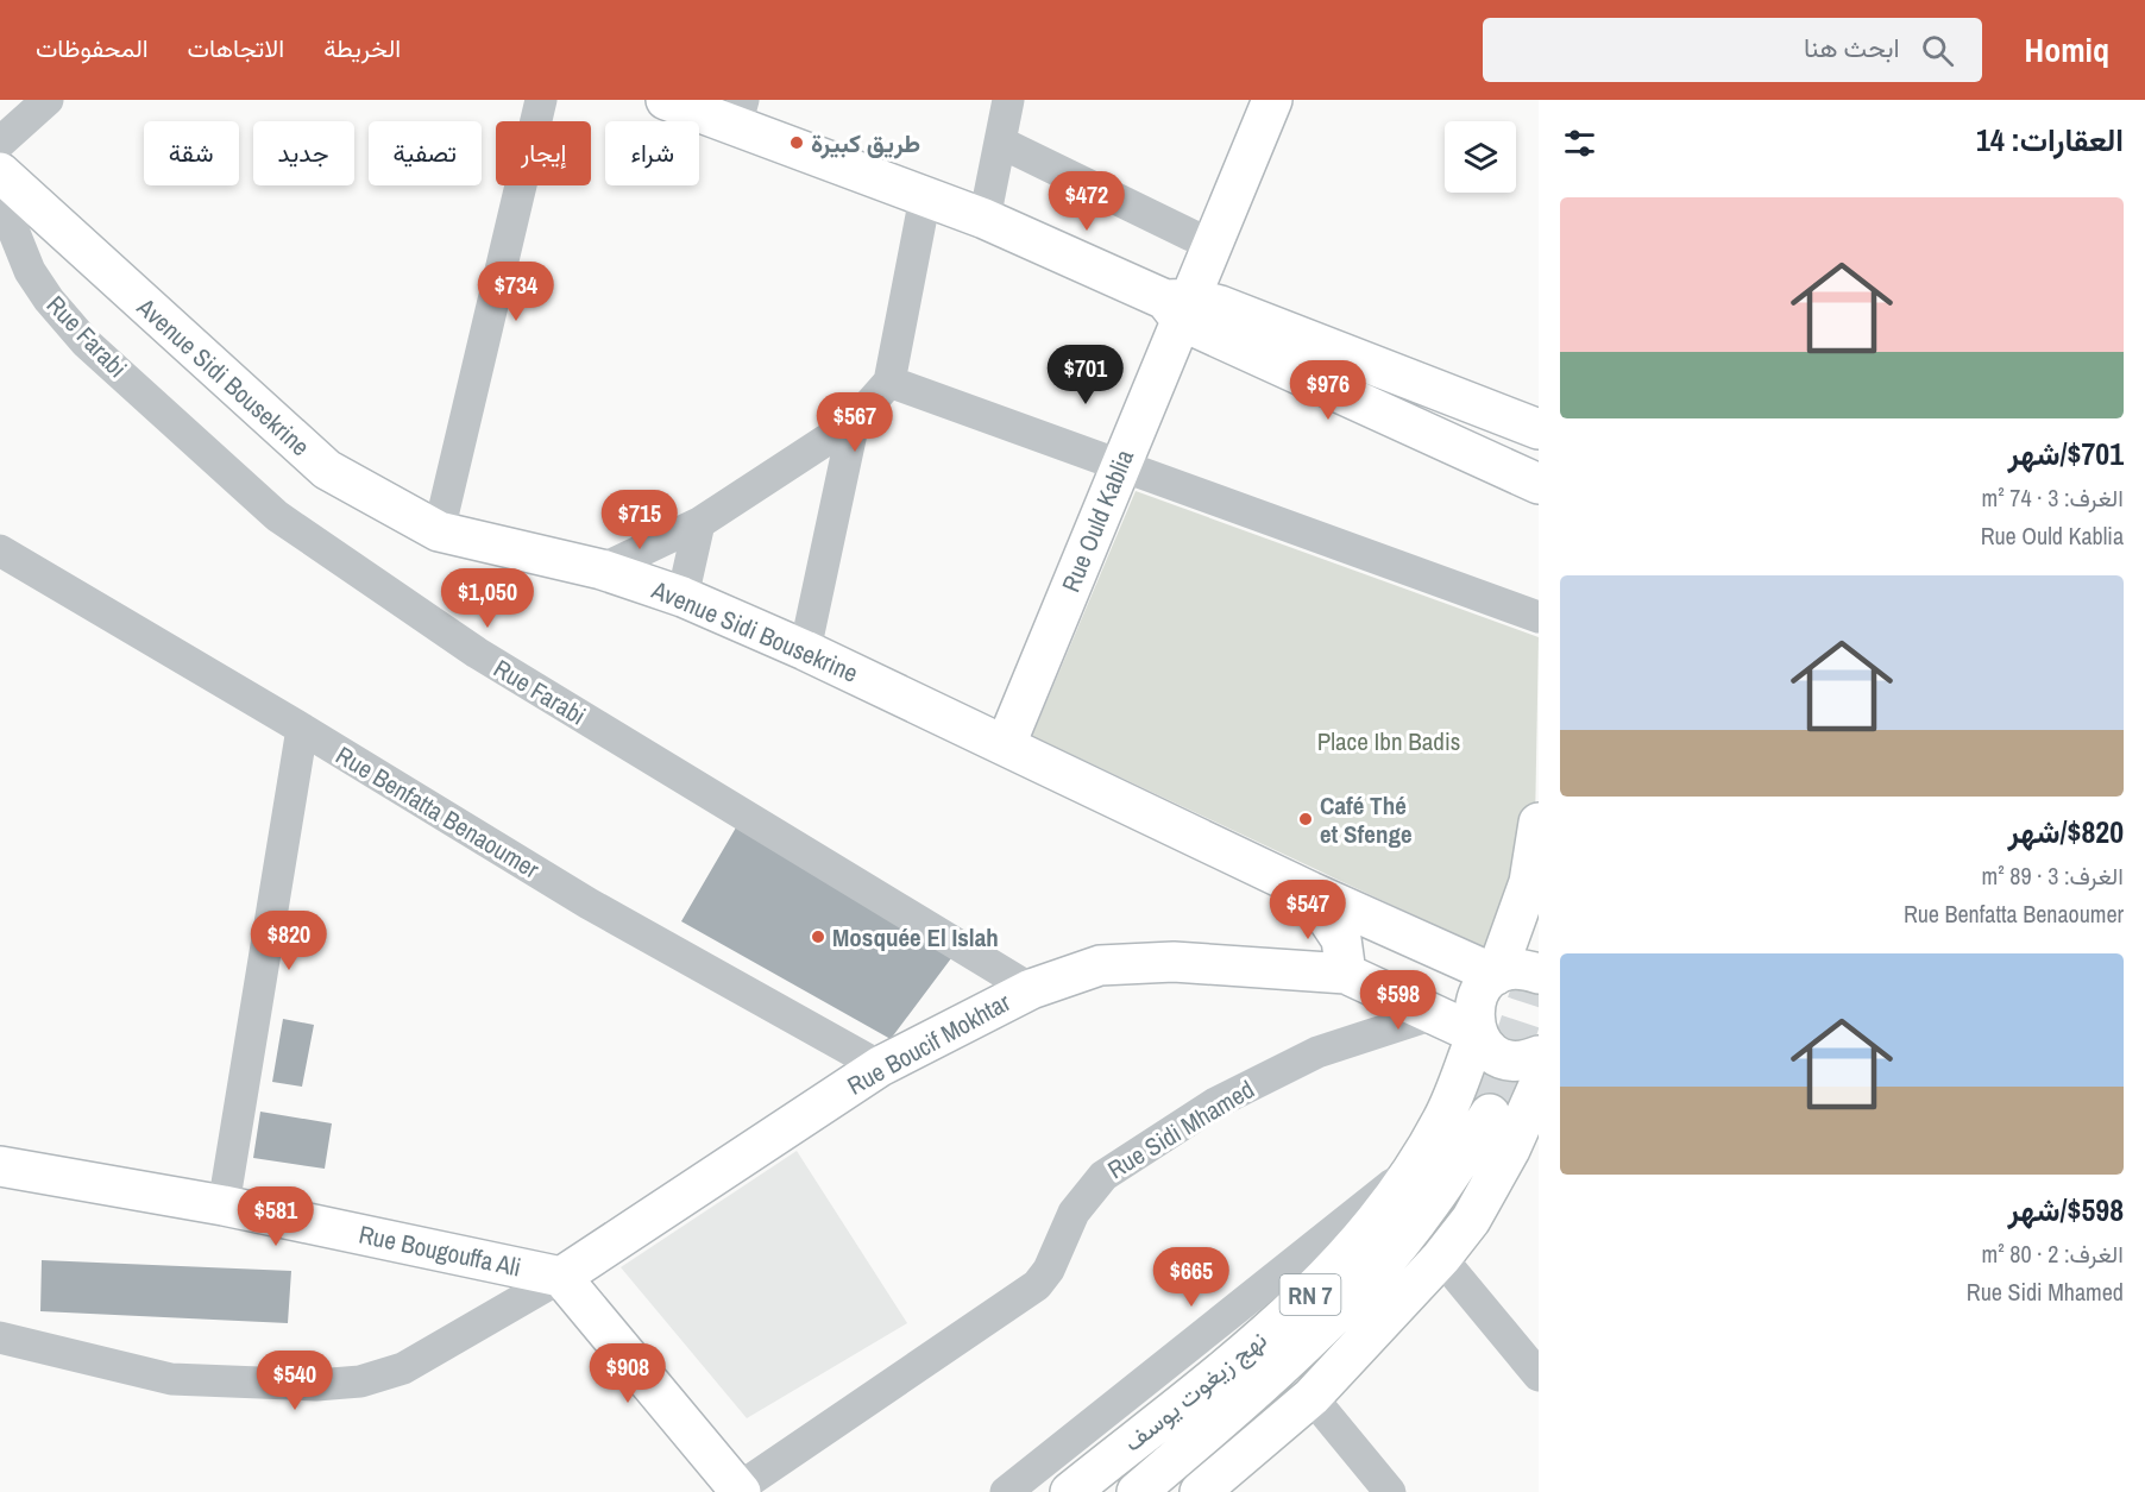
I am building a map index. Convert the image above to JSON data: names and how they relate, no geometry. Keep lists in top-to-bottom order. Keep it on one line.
{"streets":{"street":["Rue Farabi","Avenue Sidi Bousekrine","Rue Ould Kablia","Rue Benfatta Benaoumer","Rue Boucif Mokhtar","Rue Sidi Mhamed","Rue Bougouffa Ali","RN 7","نهج زيغوت يوسف"]},"crossings":[["Rue Farabi","Rue Boucif Mokhtar"],["Avenue Sidi Bousekrine","Rue Ould Kablia"],["Rue Benfatta Benaoumer","Rue Boucif Mokhtar"],["Rue Boucif Mokhtar","Rue Bougouffa Ali"]],"parks":["Place Ibn Badis"],"places":["طريق كبيرة","Café Thé et Sfenge","Mosquée El Islah"],"page":{"header":"Homiq","search":"ابحث هنا","nav":["الخريطة","الاتجاهات","المحفوظات"],"heading":"العقارات: 14","chip":["شراء","إيجار","تصفية","جديد","شقة"],"price":["$472","$734","$701","$976","$567","$715","$1,050","$547","$820","$598","$581","$665","$908","$540"],"list":[{"name":"$701/شهر","note":"الغرف: 3 · 74 m² · Rue Ould Kablia"},{"name":"$820/شهر","note":"الغرف: 3 · 89 m² · Rue Benfatta Benaoumer"},{"name":"$598/شهر","note":"الغرف: 2 · 80 m² · Rue Sidi Mhamed"}]}}
